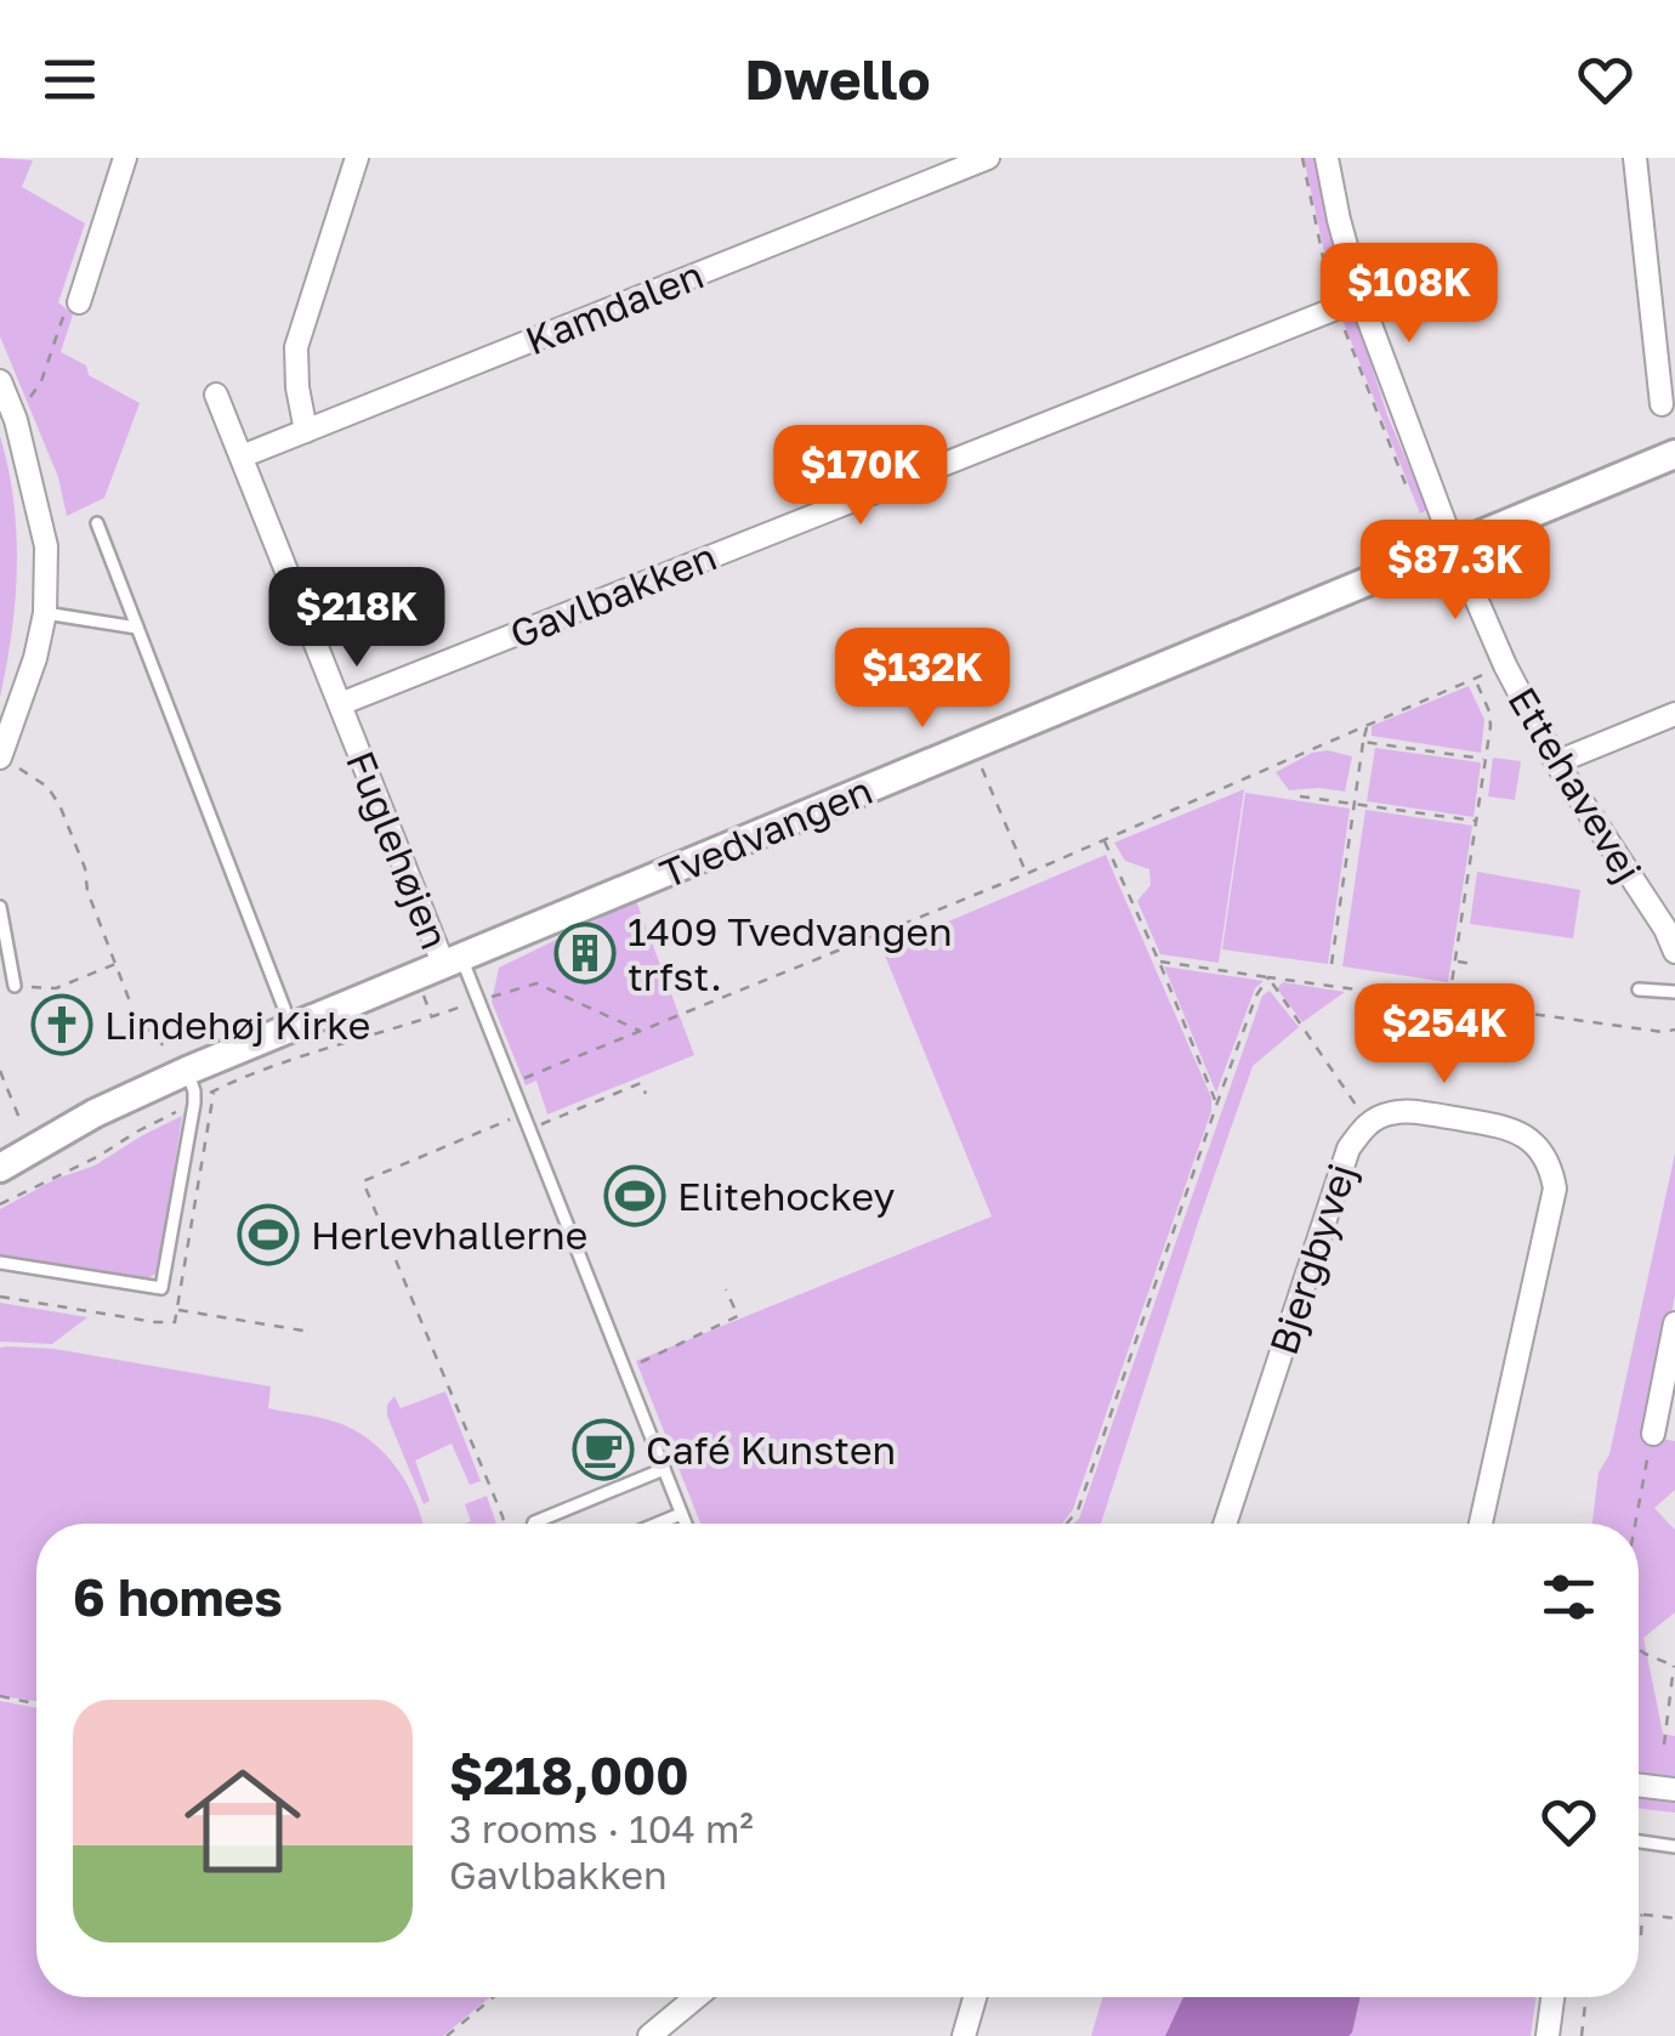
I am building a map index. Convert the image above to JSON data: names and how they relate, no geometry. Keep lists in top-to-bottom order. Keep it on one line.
{"streets":{"street":["Kamdalen","Gavlbakken","Ettehavevej","Tvedvangen","Fuglehøjen","Bjergbyvej"]},"crossings":[["Kamdalen","Fuglehøjen"],["Gavlbakken","Ettehavevej"],["Gavlbakken","Fuglehøjen"],["Ettehavevej","Tvedvangen"],["Tvedvangen","Fuglehøjen"]],"places":{"building":["1409 Tvedvangen trfst."],"church":["Lindehøj Kirke"],"sports":["Elitehockey","Herlevhallerne"],"cafe":["Café Kunsten"]},"page":{"header":"Dwello","price":["$108K","$170K","$87.3K","$218K","$132K","$254K"],"heading":"6 homes","list":[{"name":"$218,000","note":"3 rooms · 104 m² · Gavlbakken"}]}}
